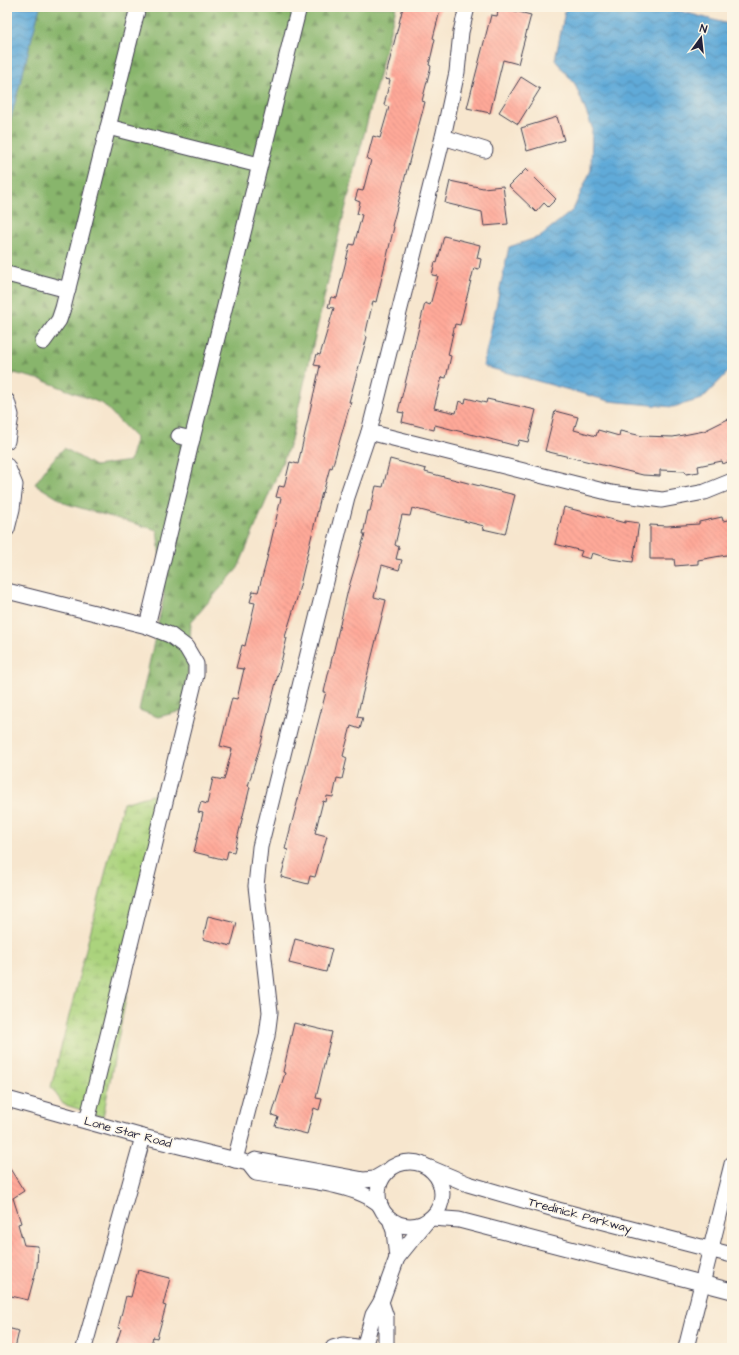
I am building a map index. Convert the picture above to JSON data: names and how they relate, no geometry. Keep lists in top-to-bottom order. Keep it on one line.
{"streets":{"street":["Lone Star Road","Tredinick Parkway"]},"crossings":[["Lone Star Road","Tredinick Parkway"]],"north":"top"}
